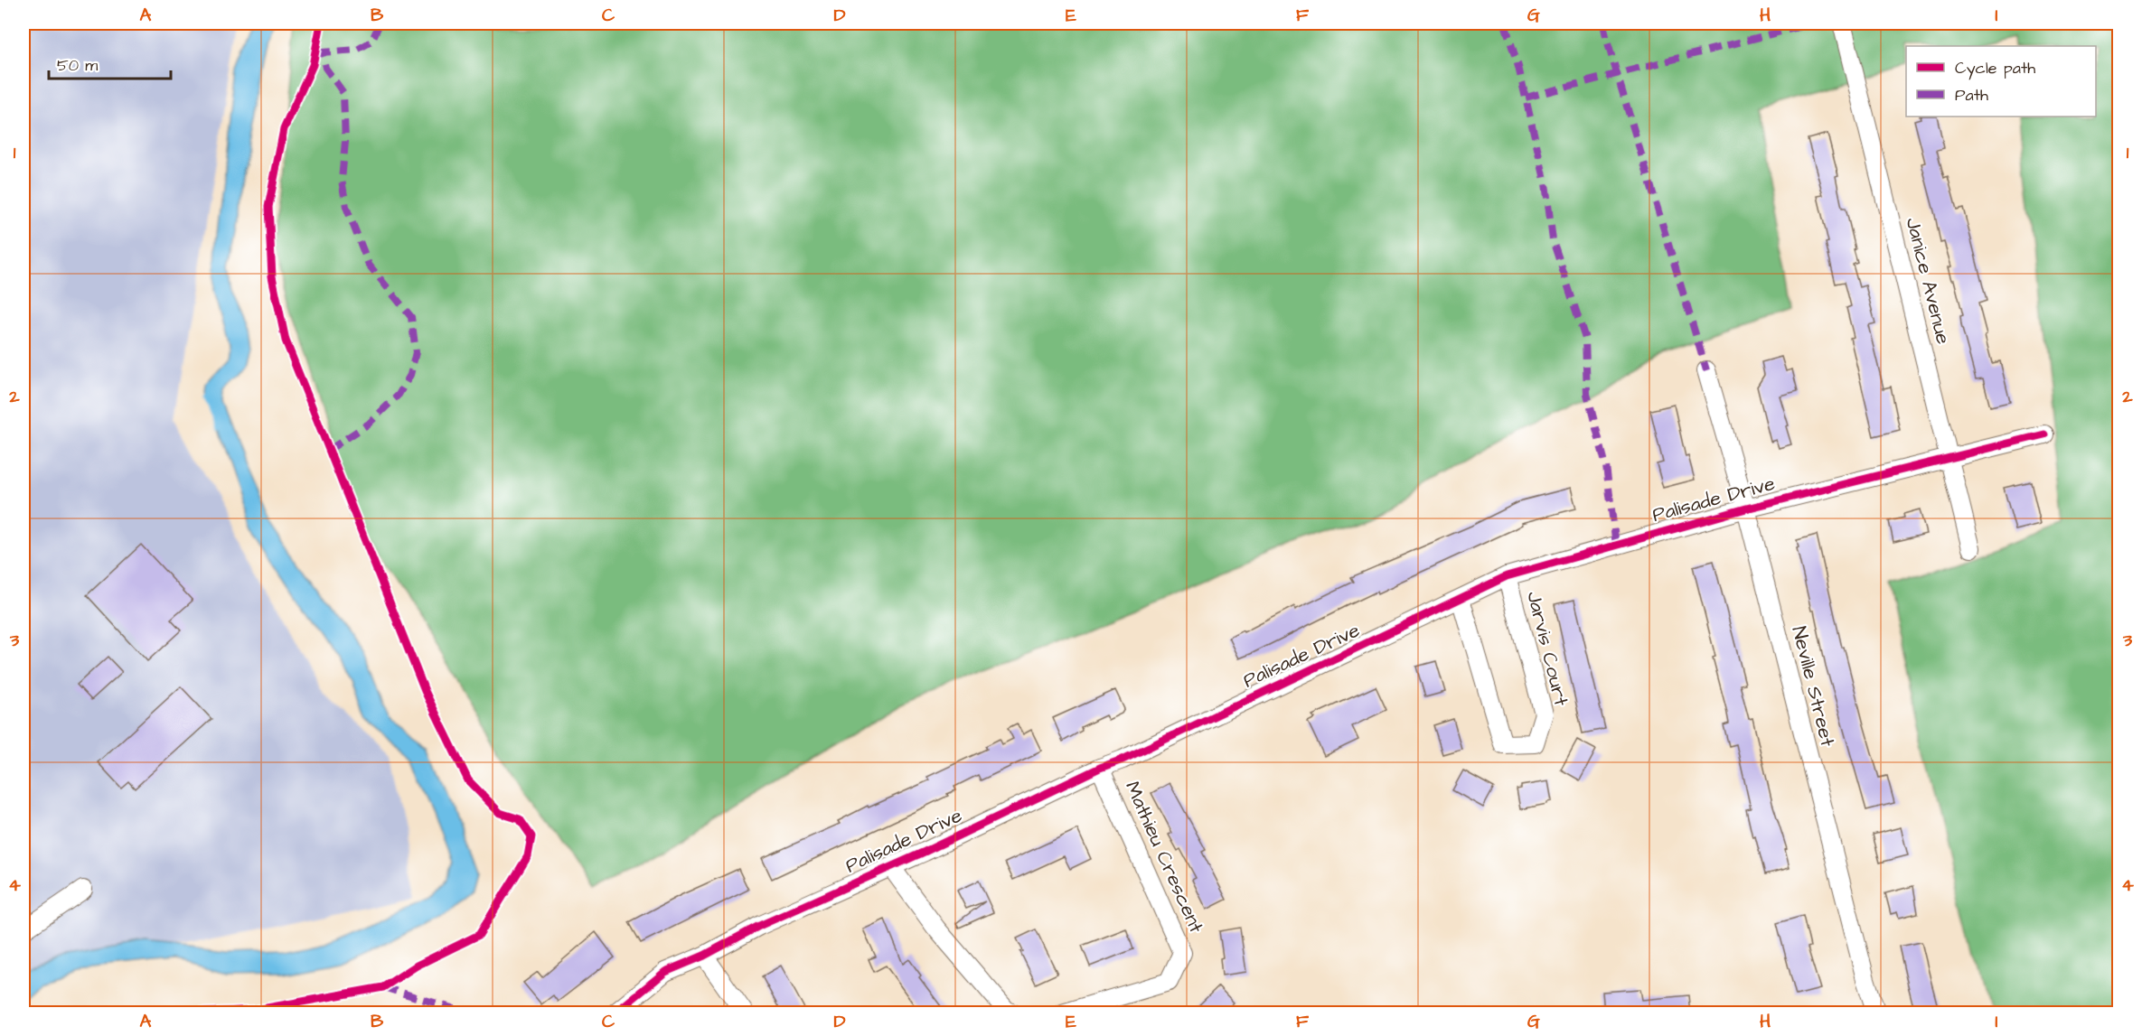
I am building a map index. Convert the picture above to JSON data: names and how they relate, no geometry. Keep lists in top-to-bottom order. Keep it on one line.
{"streets":{"street":["Janice Avenue","Palisade Drive","Jarvis Court","Neville Street","Mathieu Crescent"]},"crossings":[["Janice Avenue","Palisade Drive"],["Palisade Drive","Jarvis Court"],["Palisade Drive","Neville Street"],["Palisade Drive","Mathieu Crescent"]],"legend":["Cycle path","Path"],"scale_bar":"50 m","grid":{"columns":["A","B","C","D","E","F","G","H","I"],"rows":["1","2","3","4"]}}
